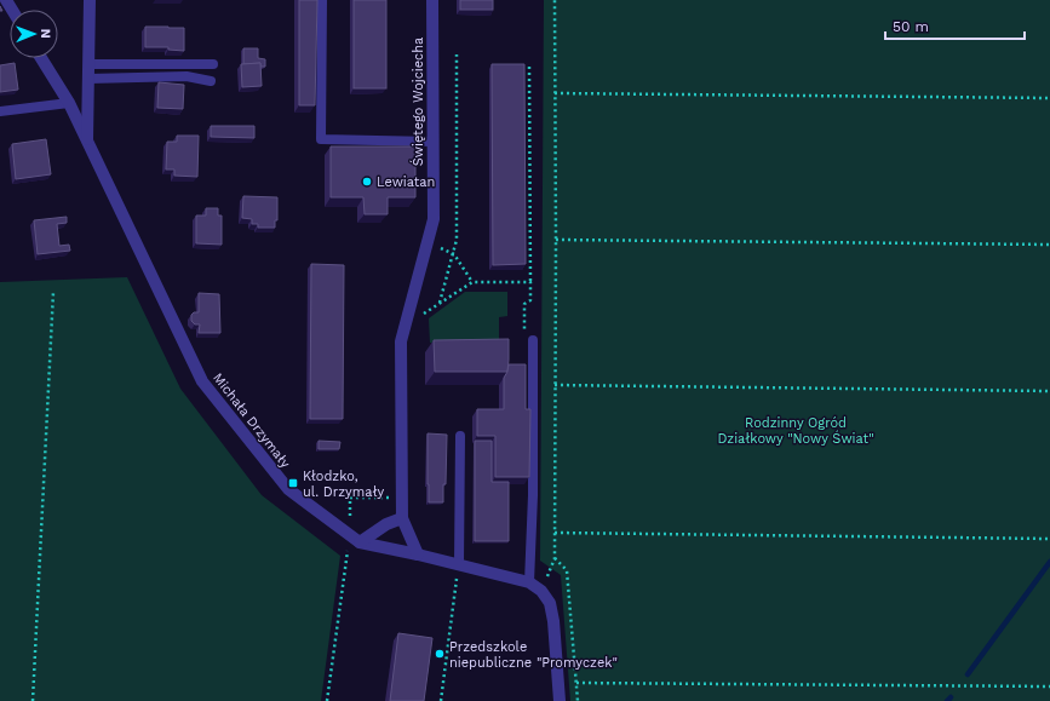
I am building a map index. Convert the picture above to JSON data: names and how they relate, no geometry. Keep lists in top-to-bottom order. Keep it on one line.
{"streets":{"street":["Świętego Wojciecha","Michała Drzymały"]},"crossings":[["Świętego Wojciecha","Michała Drzymały"]],"parks":["Rodzinny Ogród Działkowy \"Nowy Świat\""],"places":{"other":["Lewiatan","Przedszkole niepubliczne \"Promyczek\""],"transit":["Kłodzko, ul. Drzymały"]},"scale_bar":"50 m","north":"right"}
